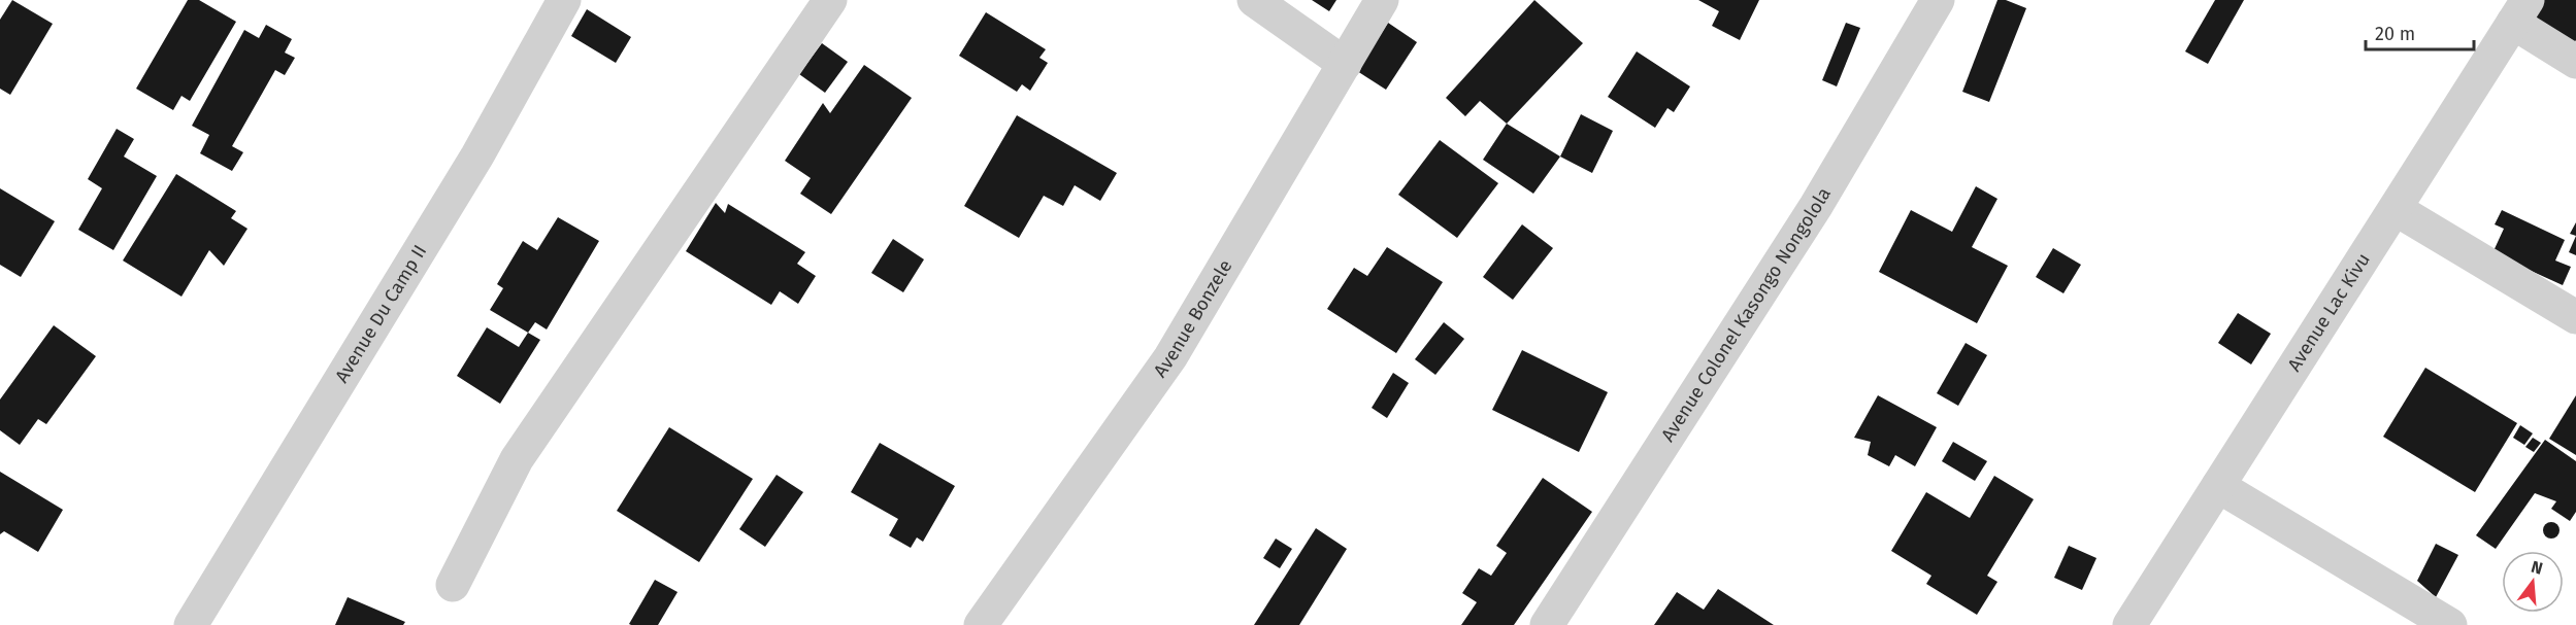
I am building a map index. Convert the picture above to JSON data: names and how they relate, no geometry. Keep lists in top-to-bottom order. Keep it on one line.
{"streets":{"street":["Avenue Lac Kivu","Avenue Du Camp II","Avenue Colonel Kasongo Nongolola","Avenue Bonzele"]},"scale_bar":"20 m","north":"top"}
